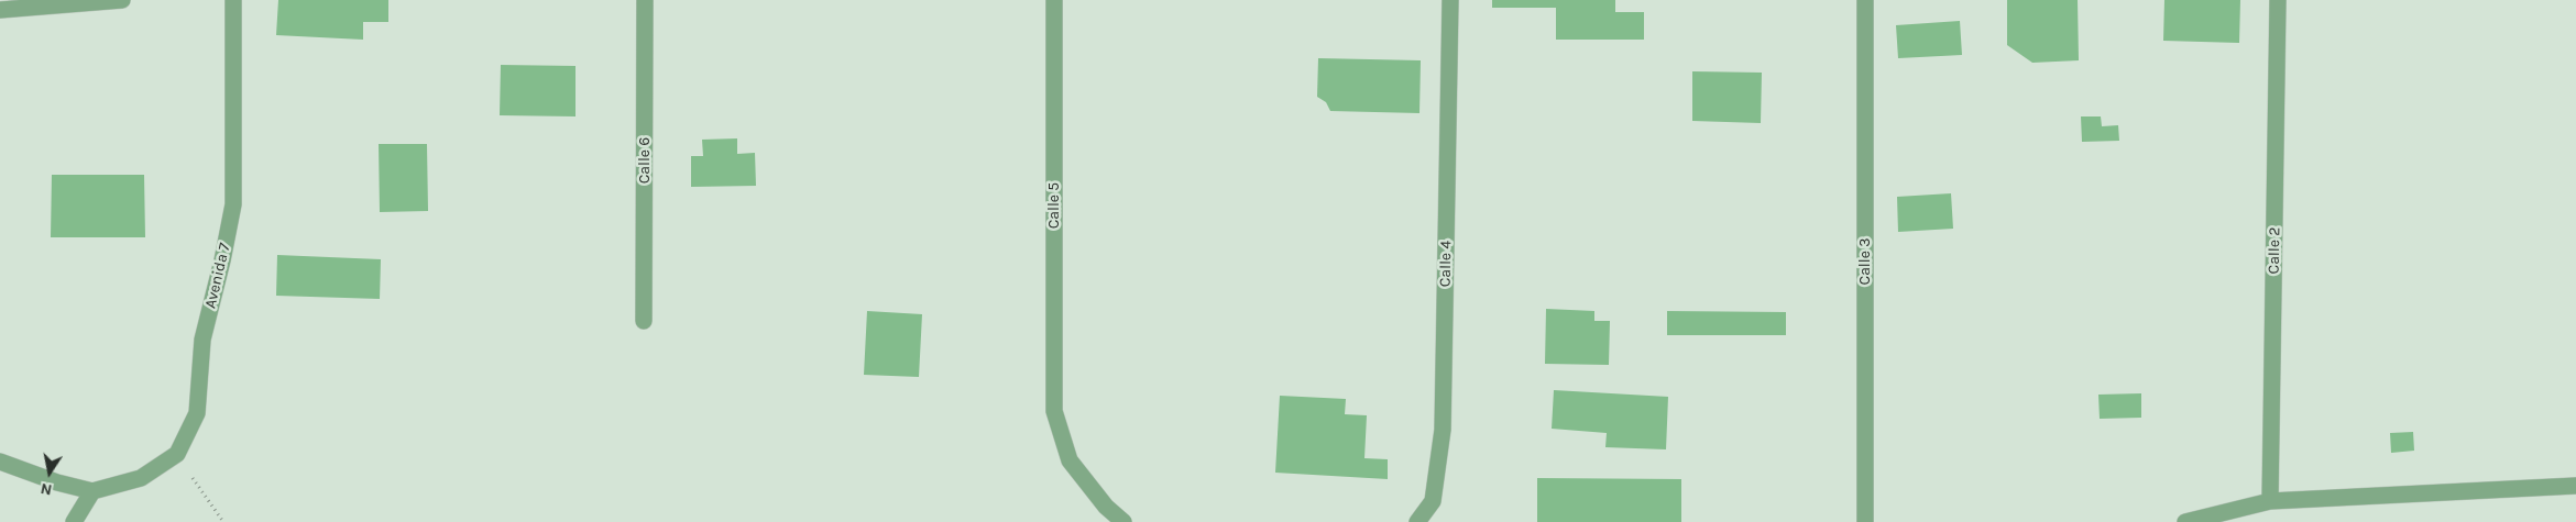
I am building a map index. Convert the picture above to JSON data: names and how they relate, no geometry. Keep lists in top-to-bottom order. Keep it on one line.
{"streets":{"street":["Calle 6","Calle 5","Calle 2","Calle 3","Calle 4","Avenida 7"]},"north":"bottom"}
